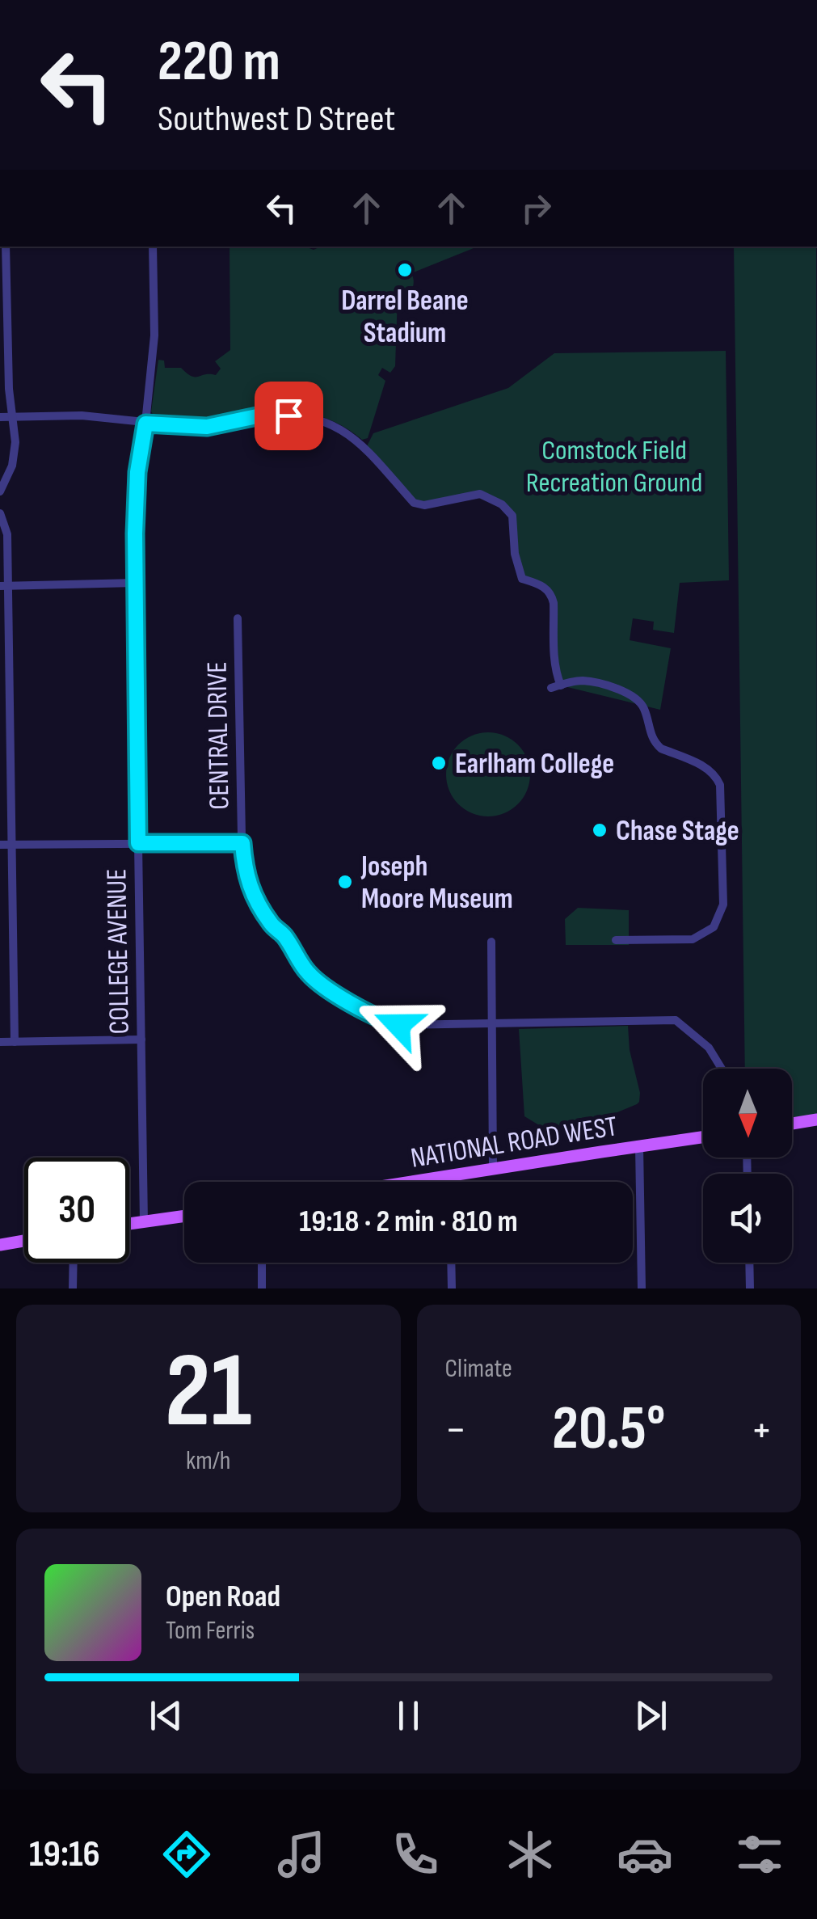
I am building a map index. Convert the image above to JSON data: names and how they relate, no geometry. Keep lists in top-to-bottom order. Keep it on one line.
{"streets":{"main road":["NATIONAL ROAD WEST"],"street":["CENTRAL DRIVE","COLLEGE AVENUE"]},"parks":["Comstock Field Recreation Ground"],"places":["Darrel Beane Stadium","Earlham College","Chase Stage","Joseph Moore Museum"],"north":"bottom","page":{"turn":["220 m","Southwest D Street"],"limit":"30","trip":"19:18 · 2 min · 810 m","tile":[["21","km/h"],"Climate"],"heat":["−","20.5°","+"],"song":["Open Road","Tom Ferris"],"tabs":"19:16"}}
